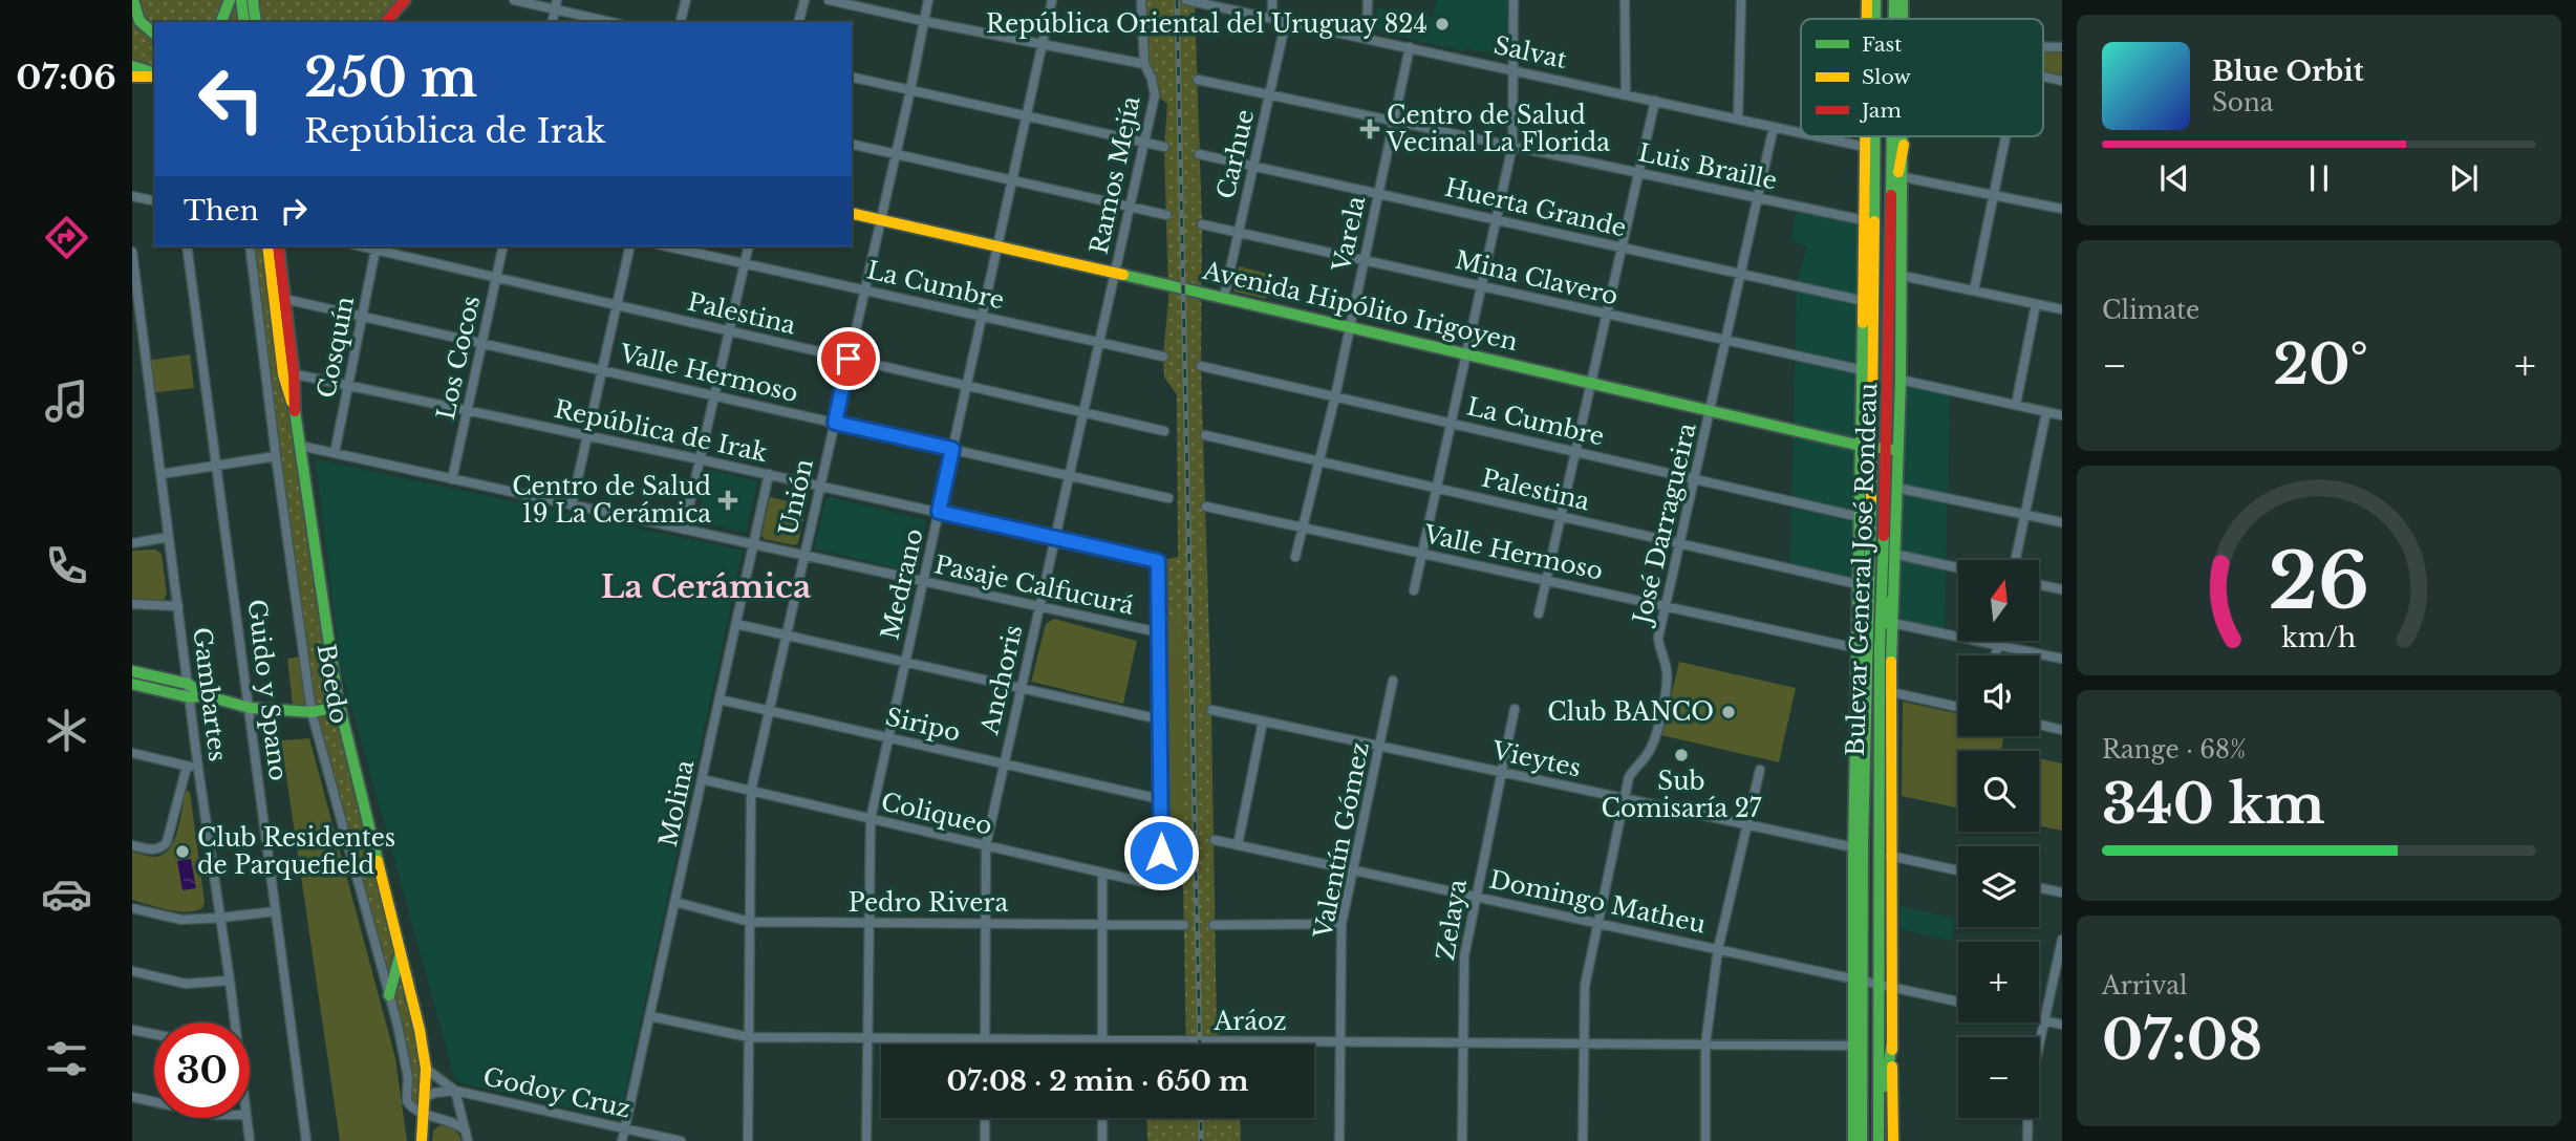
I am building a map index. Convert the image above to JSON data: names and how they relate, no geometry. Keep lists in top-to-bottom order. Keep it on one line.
{"streets":{"main road":["Avenida Hipólito Irigoyen","Bulevar General José Rondeau"],"street":["Salvat","Carhue","Luis Braille","Ramos Mejía","Huerta Grande","Varela","Mina Clavero","La Cumbre","Palestina","Cosquín","Los Cocos","Valle Hermoso","República de Irak","Unión","José Darragueira","Medrano","Pasaje Calfucurá","Anchoris","Boedo","Guido y Spano","Gambartes","Siripo","Vieytes","Molina","Coliqueo","Valentín Gómez","Domingo Matheu","Pedro Rivera","Zelaya","Aráoz","Godoy Cruz"]},"crossings":[["Salvat","Carhue"],["Salvat","Varela"],["Salvat","José Darragueira"],["Salvat","Bulevar General José Rondeau"],["Carhue","Luis Braille"],["Carhue","Huerta Grande"],["Carhue","Mina Clavero"],["Carhue","Avenida Hipólito Irigoyen"],["Luis Braille","Varela"],["Luis Braille","José Darragueira"],["Luis Braille","Bulevar General José Rondeau"],["Ramos Mejía","Avenida Hipólito Irigoyen"],["Ramos Mejía","Anchoris"],["Huerta Grande","Varela"],["Huerta Grande","José Darragueira"],["Huerta Grande","Bulevar General José Rondeau"],["Varela","Mina Clavero"],["Varela","La Cumbre"],["Varela","Avenida Hipólito Irigoyen"],["Varela","Palestina"],["Varela","Valle Hermoso"],["Mina Clavero","José Darragueira"],["Mina Clavero","Bulevar General José Rondeau"],["La Cumbre","Unión"],["La Cumbre","José Darragueira"],["La Cumbre","Bulevar General José Rondeau"],["La Cumbre","Medrano"],["La Cumbre","Anchoris"],["Avenida Hipólito Irigoyen","Unión"],["Avenida Hipólito Irigoyen","José Darragueira"],["Avenida Hipólito Irigoyen","Bulevar General José Rondeau"],["Avenida Hipólito Irigoyen","Medrano"],["Avenida Hipólito Irigoyen","Anchoris"],["Palestina","Cosquín"],["Palestina","Los Cocos"],["Palestina","Unión"],["Palestina","José Darragueira"],["Palestina","Bulevar General José Rondeau"],["Palestina","Medrano"],["Palestina","Anchoris"],["Cosquín","Valle Hermoso"],["Cosquín","República de Irak"],["Cosquín","Pasaje Calfucurá"],["Los Cocos","Valle Hermoso"],["Los Cocos","República de Irak"],["Los Cocos","Pasaje Calfucurá"],["Valle Hermoso","Unión"],["Valle Hermoso","José Darragueira"],["Valle Hermoso","Bulevar General José Rondeau"],["Valle Hermoso","Medrano"],["Valle Hermoso","Anchoris"],["República de Irak","Unión"],["República de Irak","Medrano"],["República de Irak","Pasaje Calfucurá"],["República de Irak","Anchoris"],["República de Irak","Molina"],["Unión","Pasaje Calfucurá"],["Unión","Siripo"],["Unión","Coliqueo"],["Unión","Pedro Rivera"],["Unión","Aráoz"],["José Darragueira","Vieytes"],["José Darragueira","Domingo Matheu"],["José Darragueira","Aráoz"],["Bulevar General José Rondeau","Vieytes"],["Bulevar General José Rondeau","Domingo Matheu"],["Bulevar General José Rondeau","Aráoz"],["Medrano","Pasaje Calfucurá"],["Medrano","Siripo"],["Medrano","Coliqueo"],["Medrano","Pedro Rivera"],["Medrano","Aráoz"],["Pasaje Calfucurá","Anchoris"],["Pasaje Calfucurá","Molina"],["Anchoris","Siripo"],["Anchoris","Coliqueo"],["Anchoris","Pedro Rivera"],["Anchoris","Aráoz"],["Siripo","Molina"],["Siripo","Coliqueo"],["Vieytes","Valentín Gómez"],["Vieytes","Zelaya"],["Molina","Coliqueo"],["Molina","Pedro Rivera"],["Molina","Aráoz"],["Molina","Godoy Cruz"],["Valentín Gómez","Domingo Matheu"],["Valentín Gómez","Aráoz"],["Domingo Matheu","Zelaya"],["Zelaya","Aráoz"]],"districts":["La Cerámica"],"places":{"other":["República Oriental del Uruguay 824","Club BANCO","Sub Comisaría 27","Club Residentes de Parquefield"],"health":["Centro de Salud Vecinal La Florida","Centro de Salud 19 La Cerámica"]},"legend":["Fast","Slow","Jam"],"north":"top","page":{"tabs":"07:06","turn":["250 m","República de Irak"],"song":["Blue Orbit","Sona"],"then":"Then","tile":["Climate",["Range · 68%","340 km"],["Arrival","07:08"]],"heat":["−","20°","+"],"map_buttons":["+","−"],"limit":"30","trip":"07:08 · 2 min · 650 m","gauge":["26","km/h"]}}
